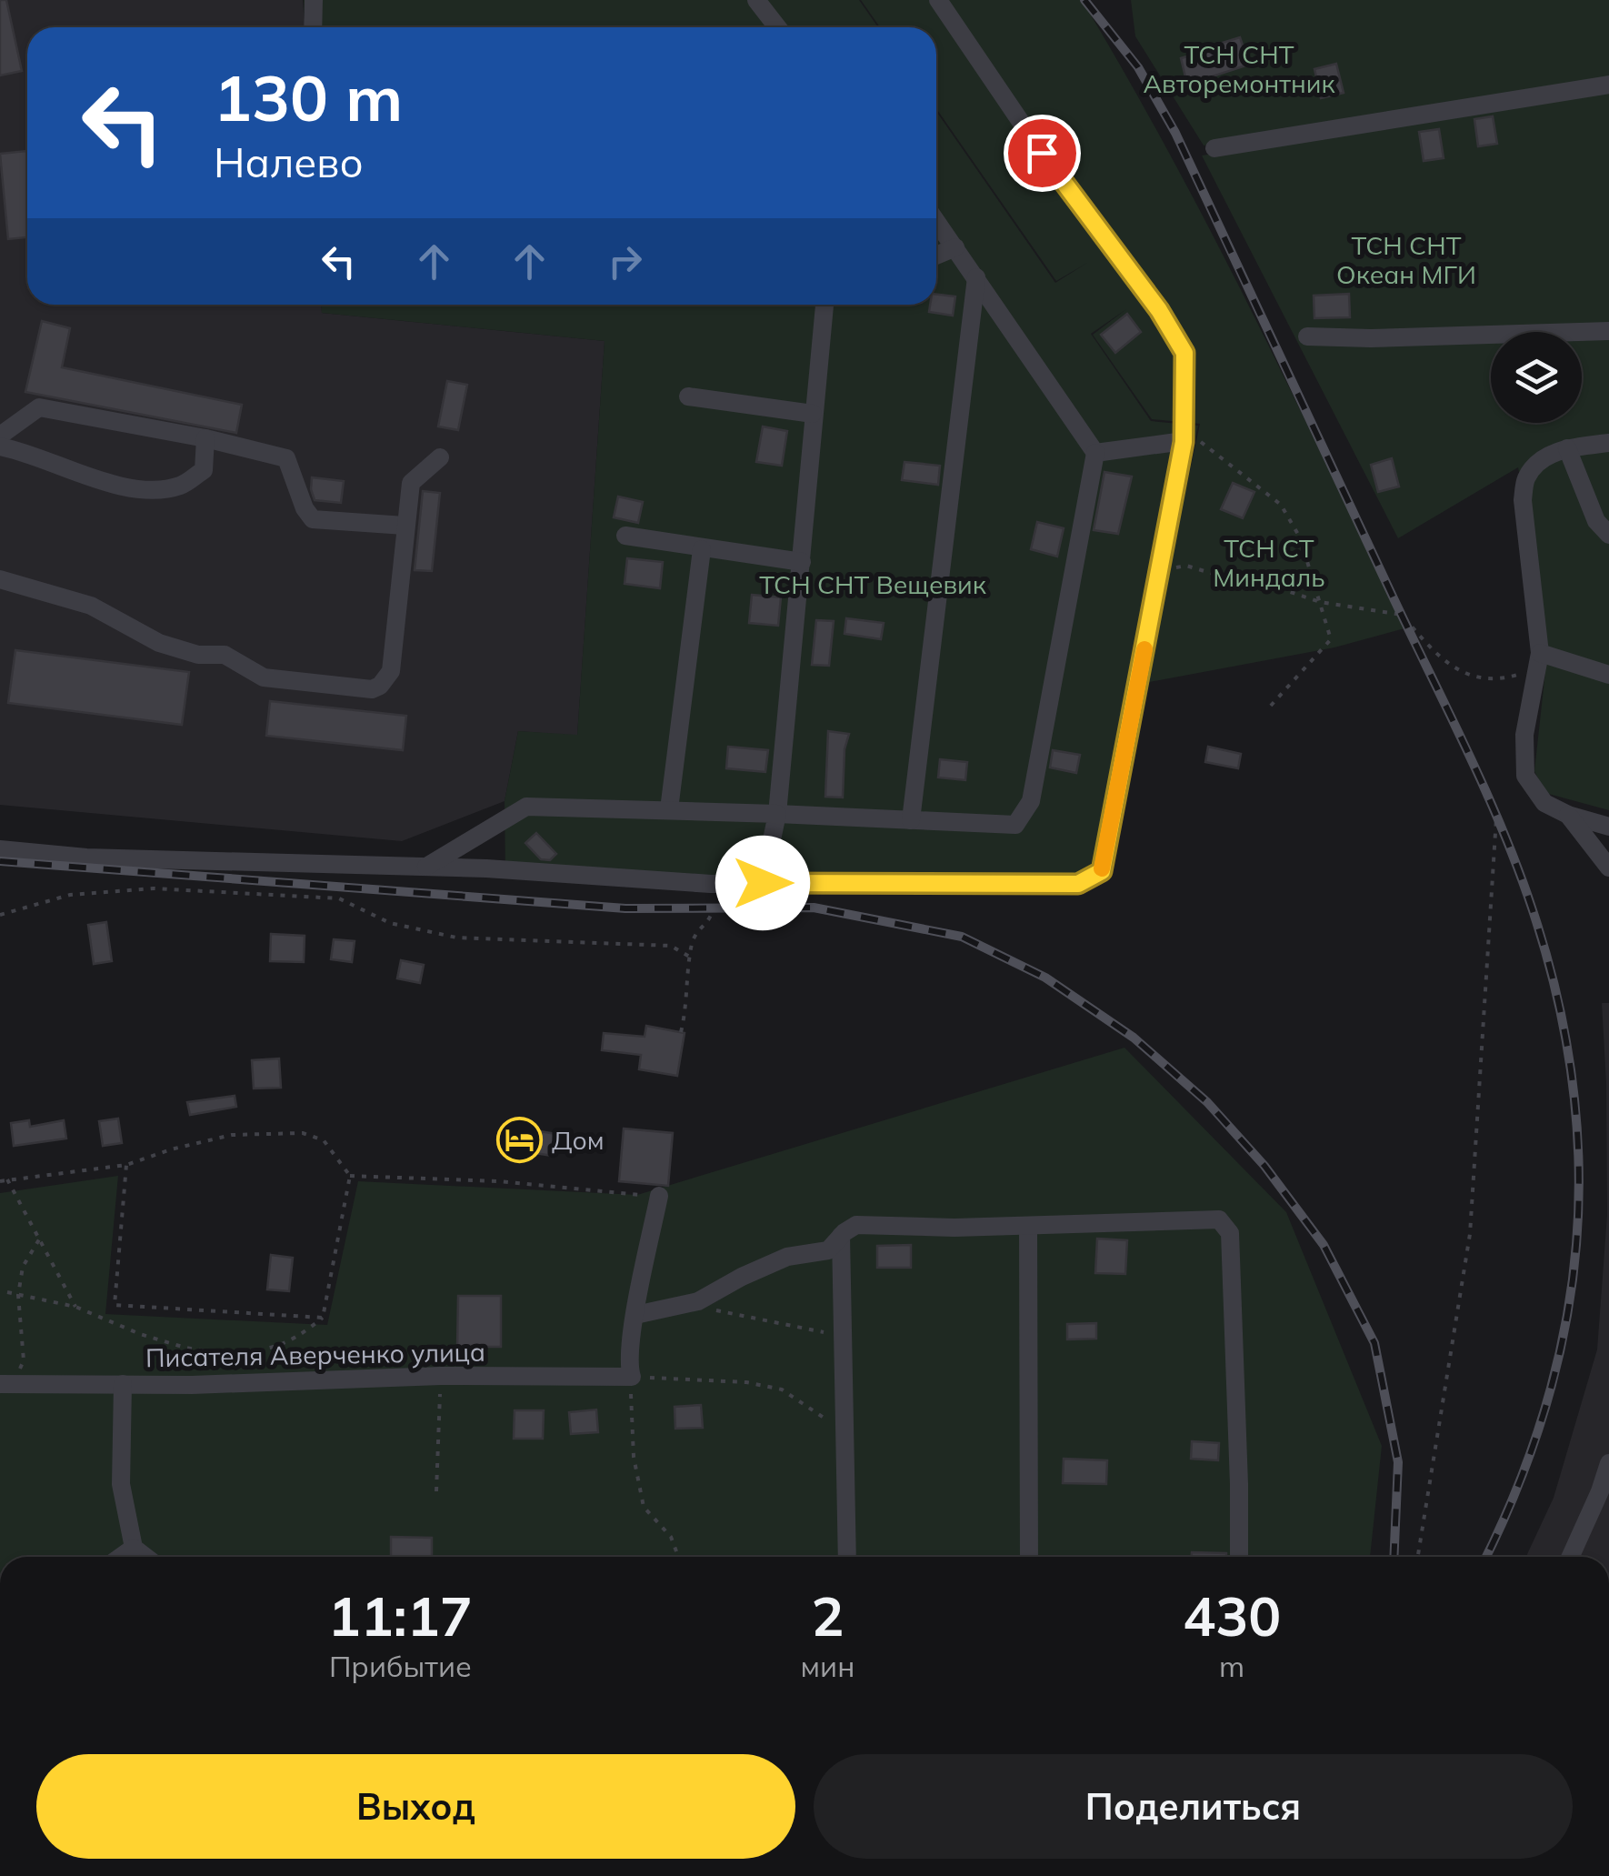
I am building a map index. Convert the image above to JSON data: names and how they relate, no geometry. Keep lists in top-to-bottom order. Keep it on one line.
{"streets":{"street":["Писателя Аверченко улица"]},"parks":["ТСН СНТ Авторемонтник","ТСН СНТ Океан МГИ","ТСН СТ Миндаль","ТСН СНТ Вещевик"],"places":{"hotel":["Дом"]},"page":{"turn":["130 m","Налево"],"eta":["11:17","Прибытие","2","мин","430","m"],"buttons":["Выход","Поделиться"]}}
